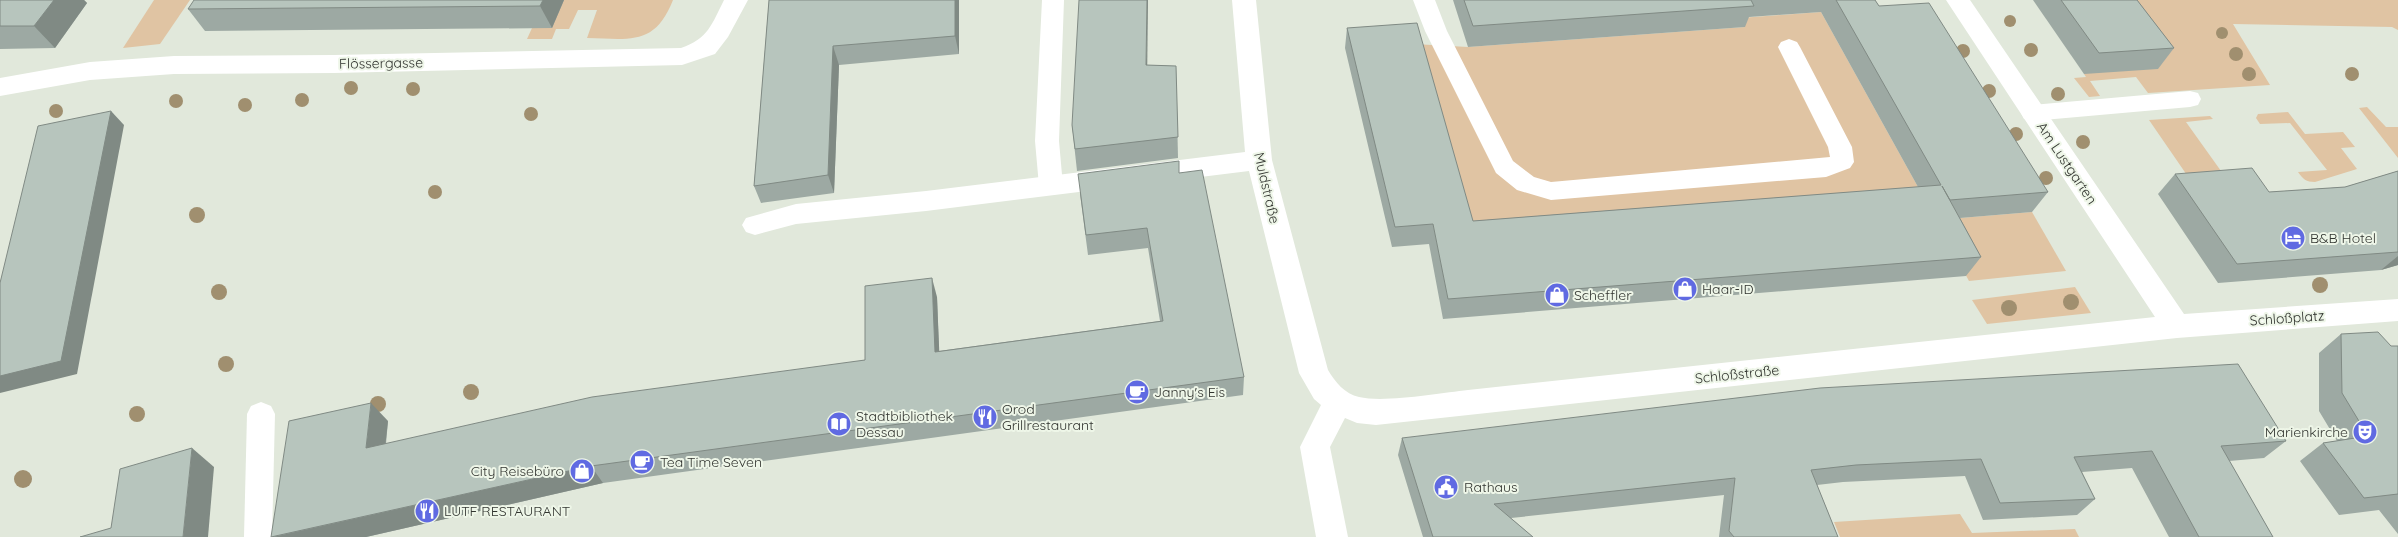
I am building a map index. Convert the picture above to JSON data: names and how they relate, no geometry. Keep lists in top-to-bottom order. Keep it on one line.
{"streets":{"street":["Flössergasse","Am Lustgarten","Muldstraße","Schloßplatz","Schloßstraße"]},"crossings":[["Am Lustgarten","Schloßplatz"],["Am Lustgarten","Schloßstraße"],["Muldstraße","Schloßstraße"],["Schloßplatz","Schloßstraße"]],"places":{"hotel":["B&B Hotel"],"shop":["Haar-ID","Scheffler","City Reisebüro"],"cafe":["Janny's Eis","Tea Time Seven"],"restaurant":["Orod Grillrestaurant","LUTF RESTAURANT"],"library":["Stadtbibliothek Dessau"],"theatre":["Marienkirche"],"public building":["Rathaus"]}}
